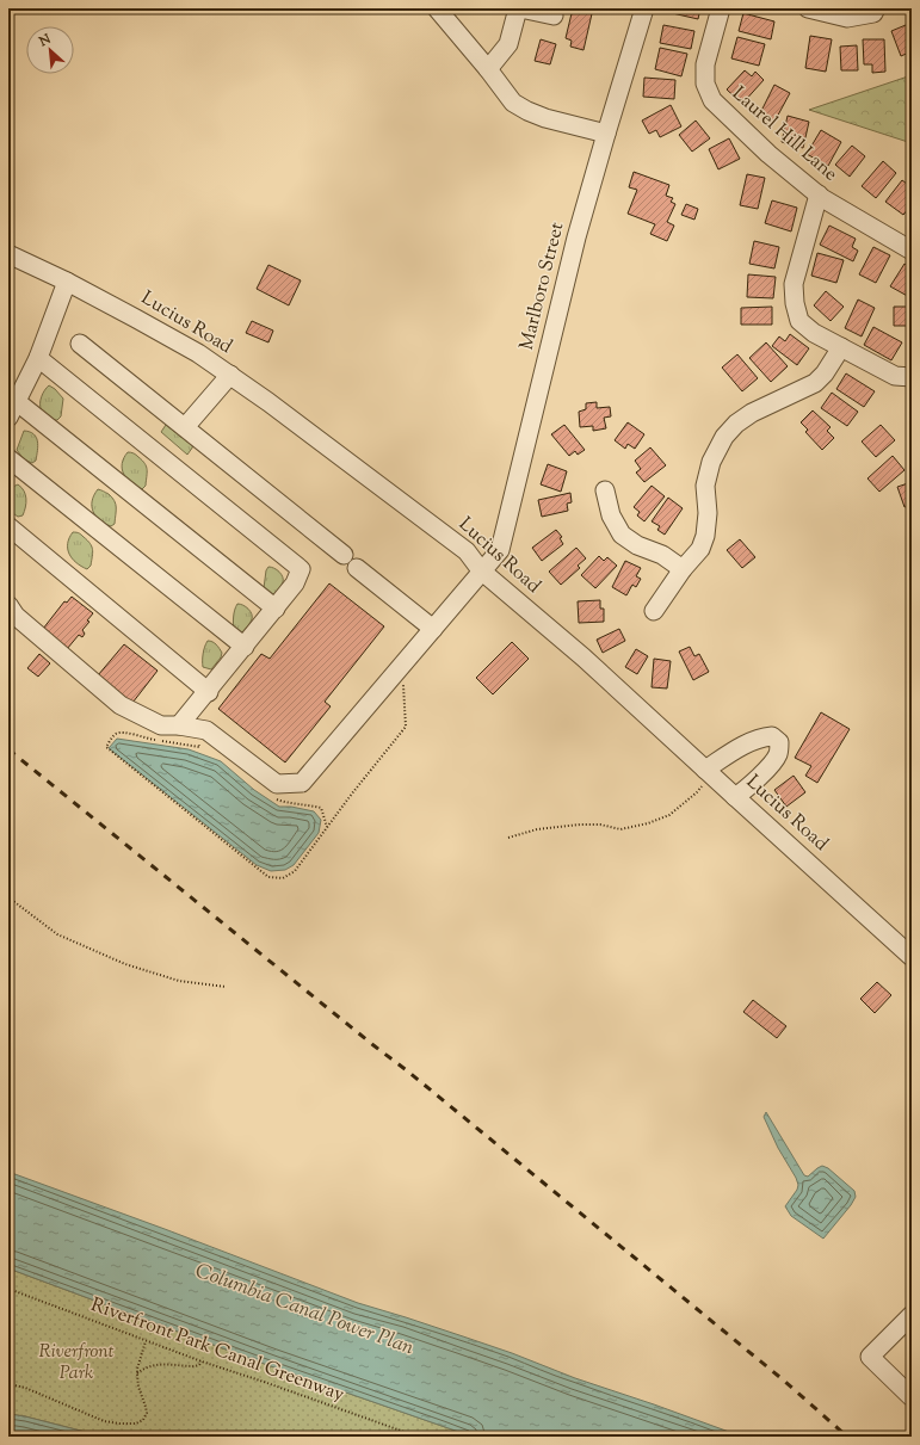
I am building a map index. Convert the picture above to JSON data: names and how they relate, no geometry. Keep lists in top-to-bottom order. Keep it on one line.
{"streets":{"street":["Laurel Hill Lane","Marlboro Street","Lucius Road"],"path":["Riverfront Park Canal Greenway"]},"crossings":[["Marlboro Street","Lucius Road"]],"water":["Columbia Canal Power Plan"],"parks":["Riverfront Park"],"north":"top left"}
